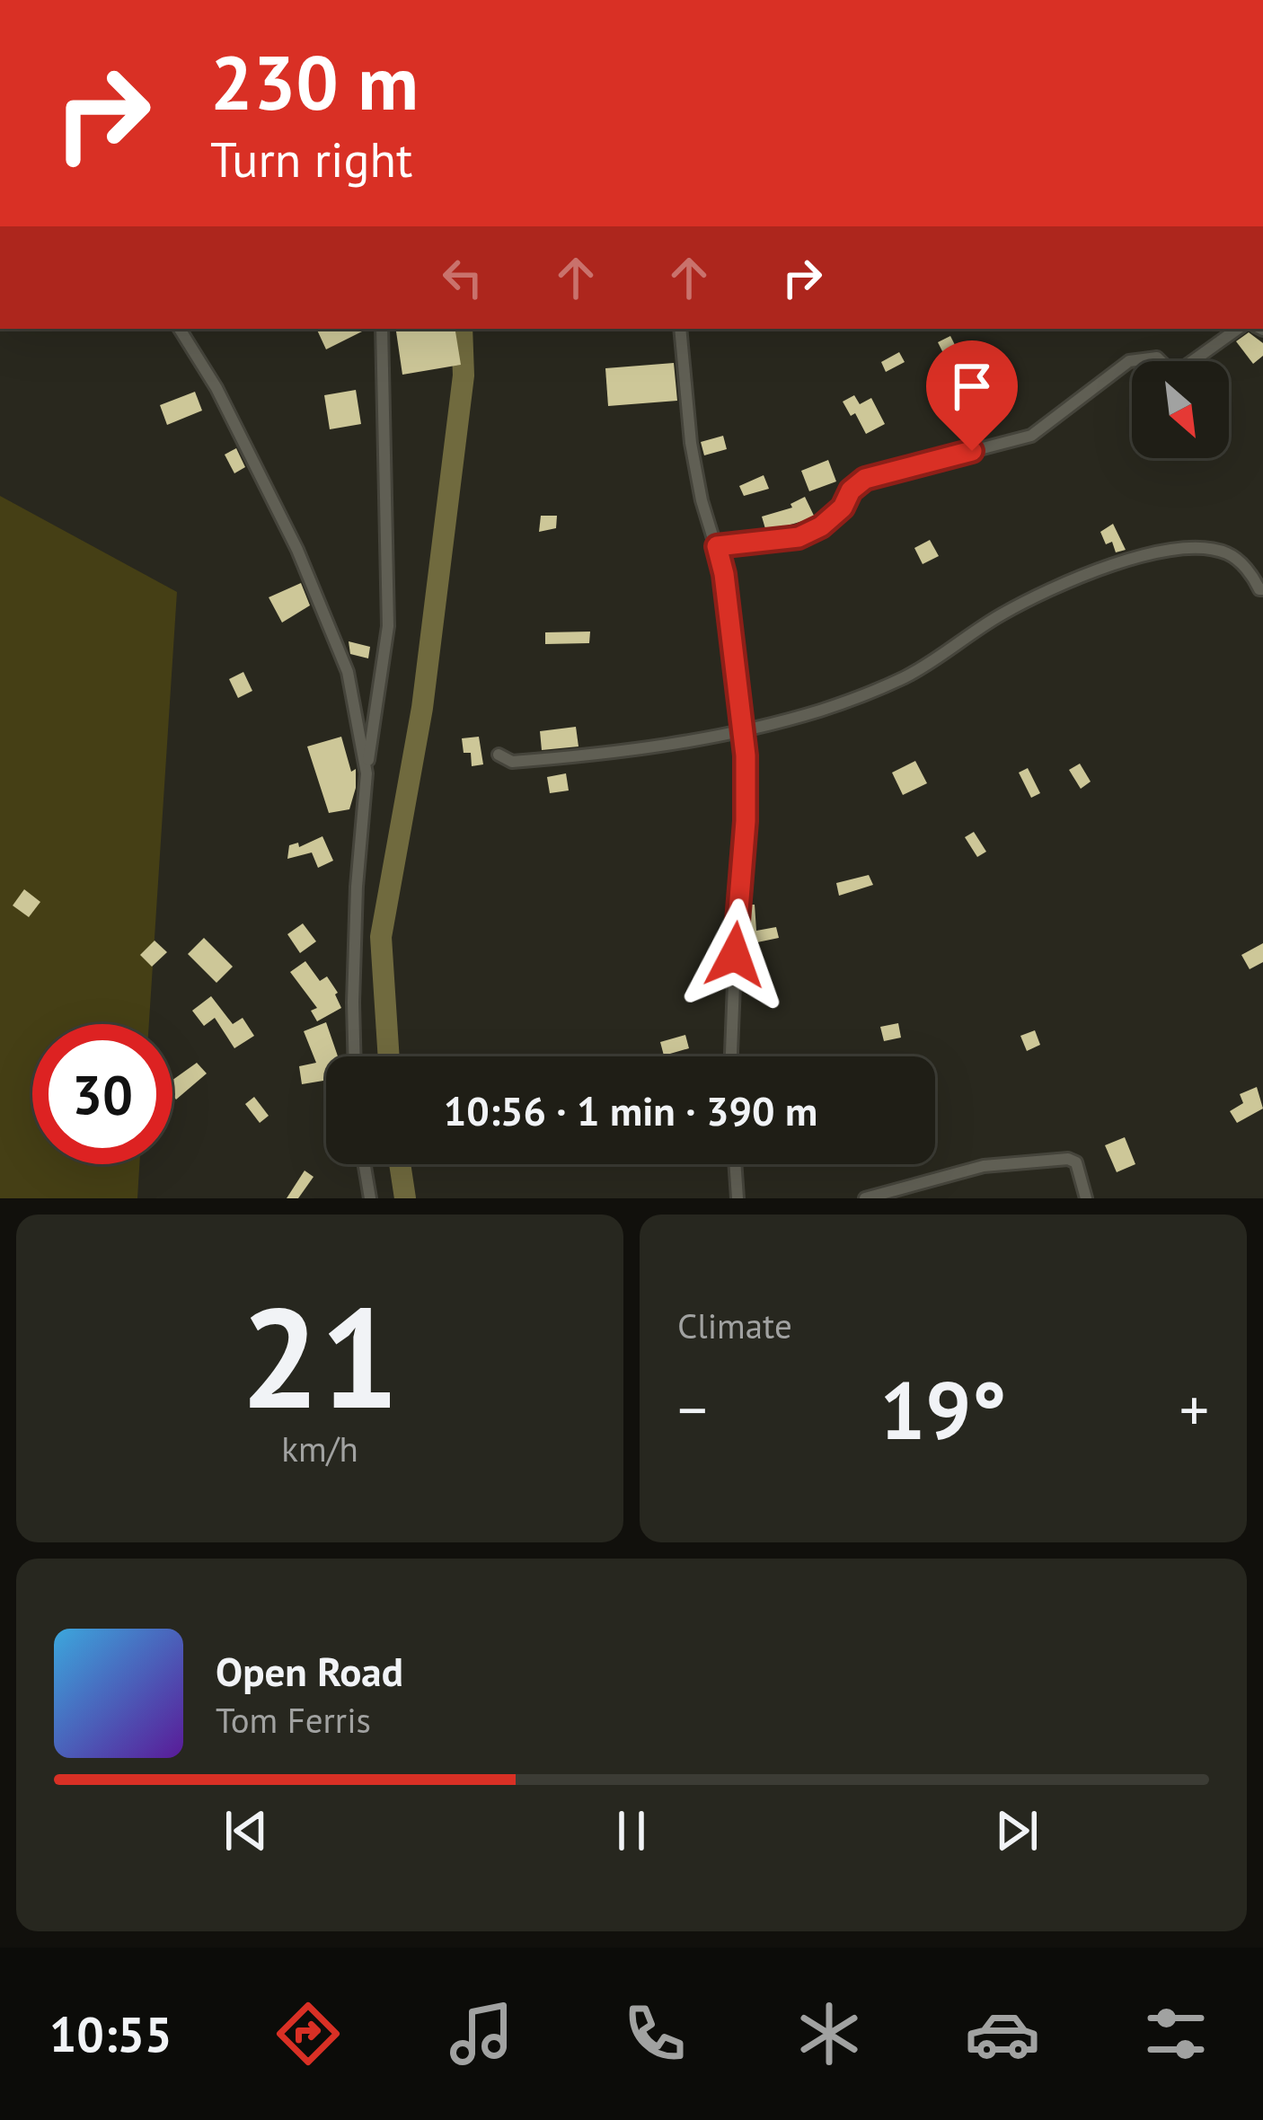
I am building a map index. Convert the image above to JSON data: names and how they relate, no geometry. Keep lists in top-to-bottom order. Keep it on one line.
{"north":"bottom right","page":{"turn":["230 m","Turn right"],"limit":"30","trip":"10:56 · 1 min · 390 m","tile":[["21","km/h"],"Climate"],"heat":["−","19°","+"],"song":["Open Road","Tom Ferris"],"tabs":"10:55"}}
